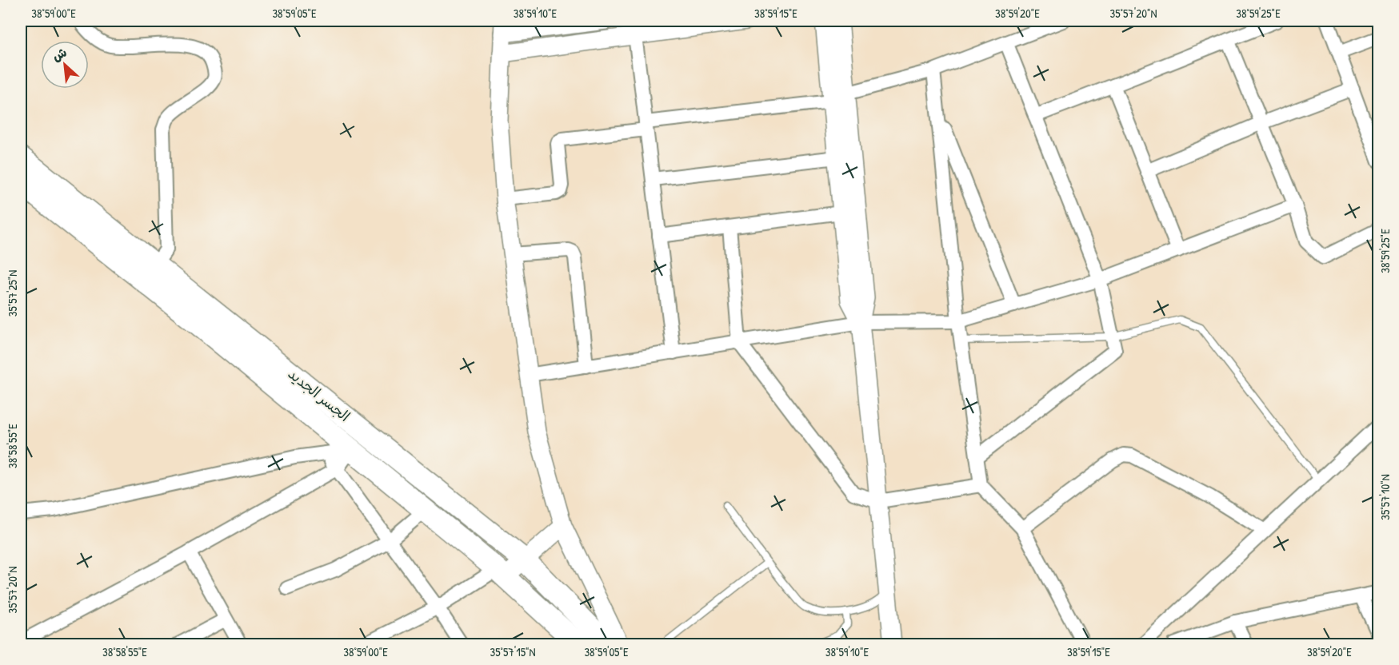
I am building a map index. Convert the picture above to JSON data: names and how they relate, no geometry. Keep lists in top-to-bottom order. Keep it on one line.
{"streets":{"main road":["الجسر الجديد"]},"north":"top left","coordinates":["38°59'00\"E","38°59'05\"E","38°59'10\"E","38°59'15\"E","38°59'20\"E","35°57'20\"N","38°59'25\"E","35°57'25\"N","38°58'55\"E","35°57'10\"N","35°57'15\"N"]}
